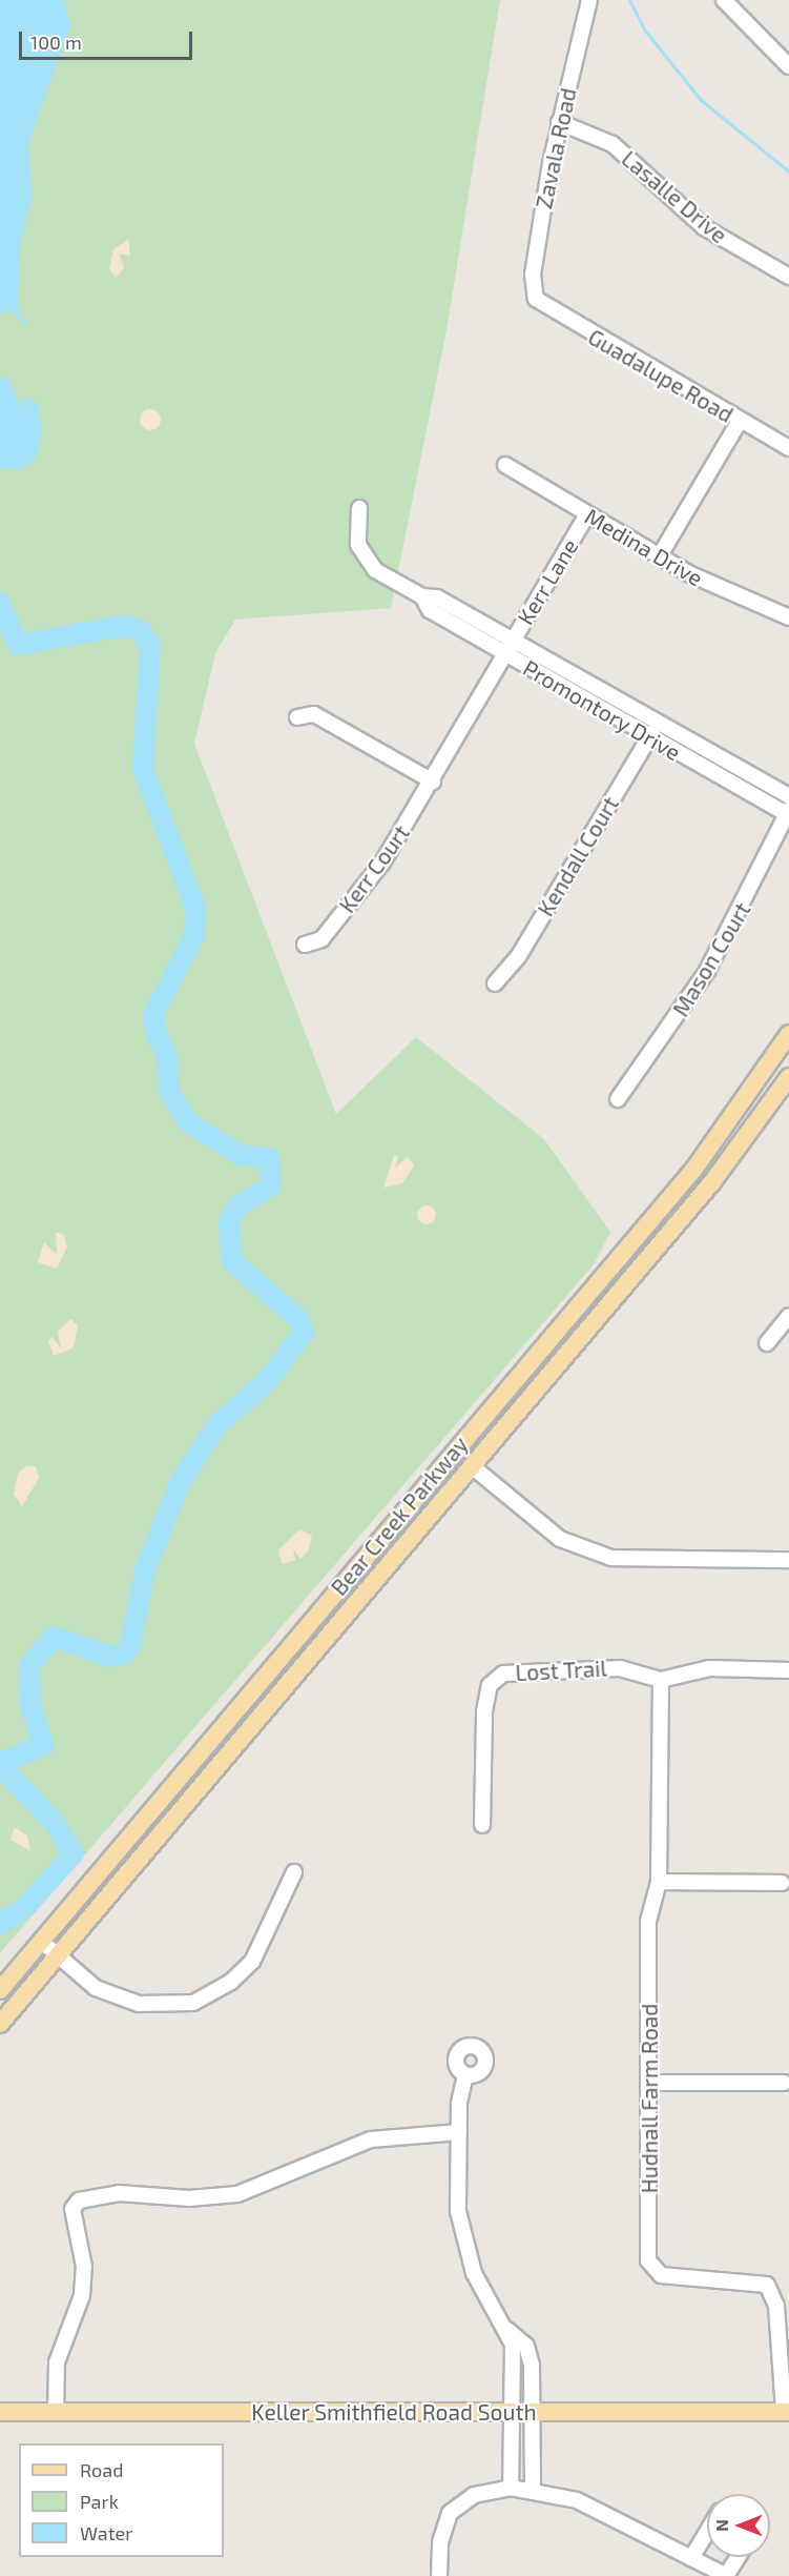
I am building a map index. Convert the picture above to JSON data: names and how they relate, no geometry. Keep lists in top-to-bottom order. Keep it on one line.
{"streets":{"main road":["Bear Creek Parkway","Keller Smithfield Road South"],"street":["Zavala Road","Lasalle Drive","Guadalupe Road","Medina Drive","Kerr Lane","Promontory Drive","Kendall Court","Kerr Court","Mason Court","Lost Trail","Hudnall Farm Road"]},"crossings":[["Zavala Road","Lasalle Drive"],["Zavala Road","Guadalupe Road"],["Medina Drive","Kerr Lane"],["Kerr Lane","Promontory Drive"],["Kerr Lane","Kerr Court"],["Promontory Drive","Kendall Court"],["Promontory Drive","Mason Court"],["Lost Trail","Hudnall Farm Road"],["Hudnall Farm Road","Keller Smithfield Road South"]],"legend":["Road","Park","Water"],"scale_bar":"100 m","north":"left"}
